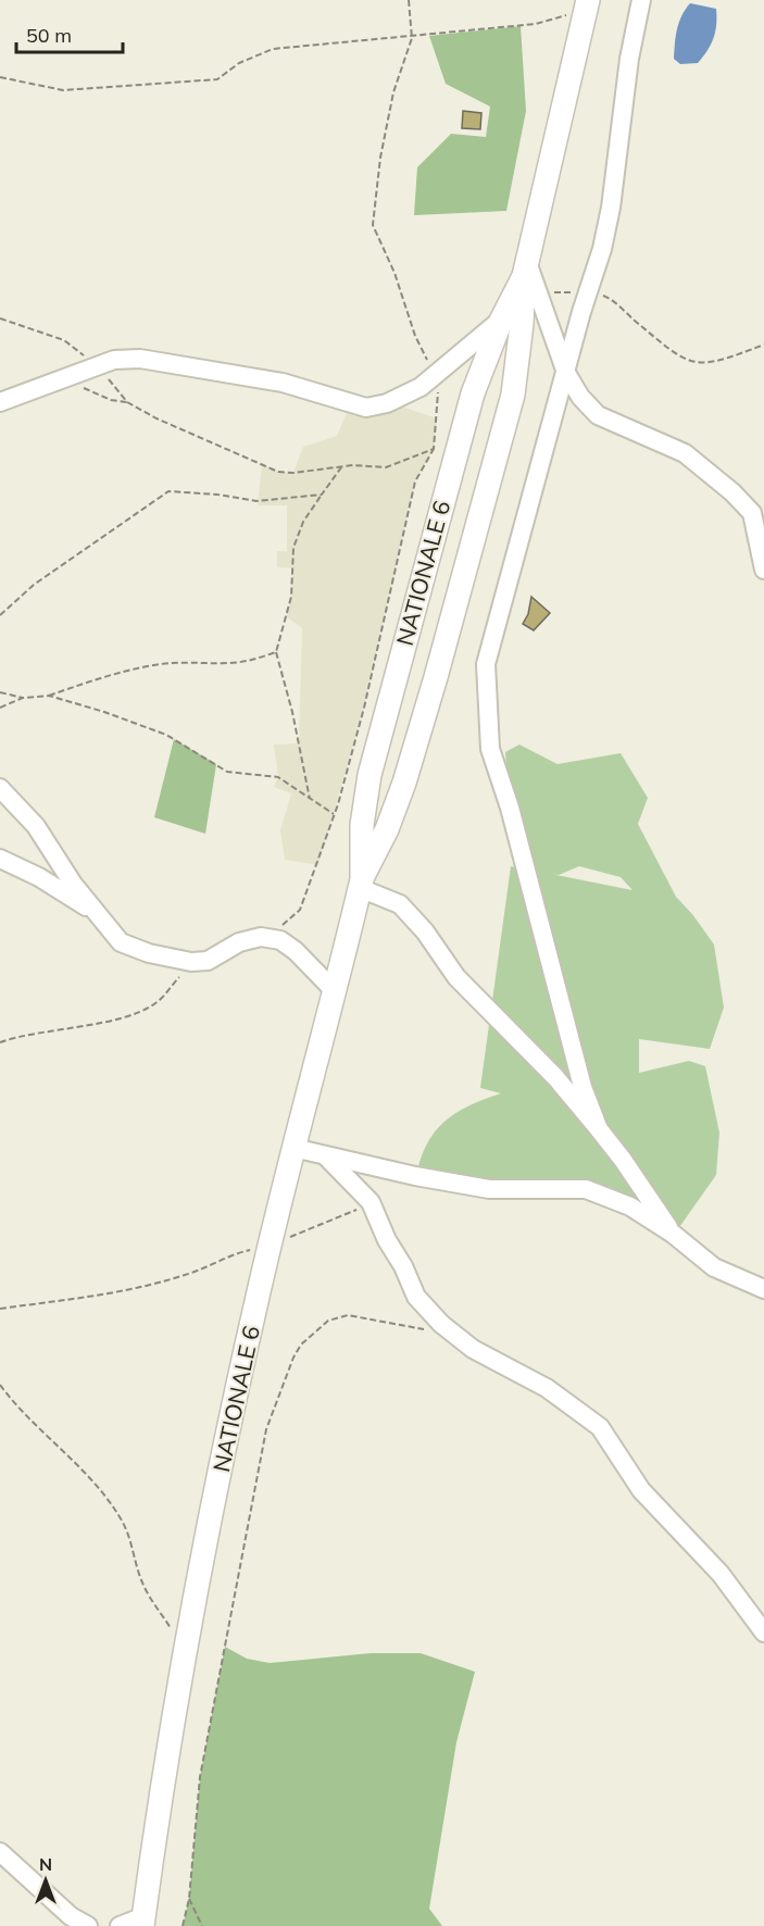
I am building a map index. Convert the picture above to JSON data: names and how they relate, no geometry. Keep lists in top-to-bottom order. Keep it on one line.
{"streets":{"main road":["NATIONALE 6"]},"scale_bar":"50 m","north":"top"}
